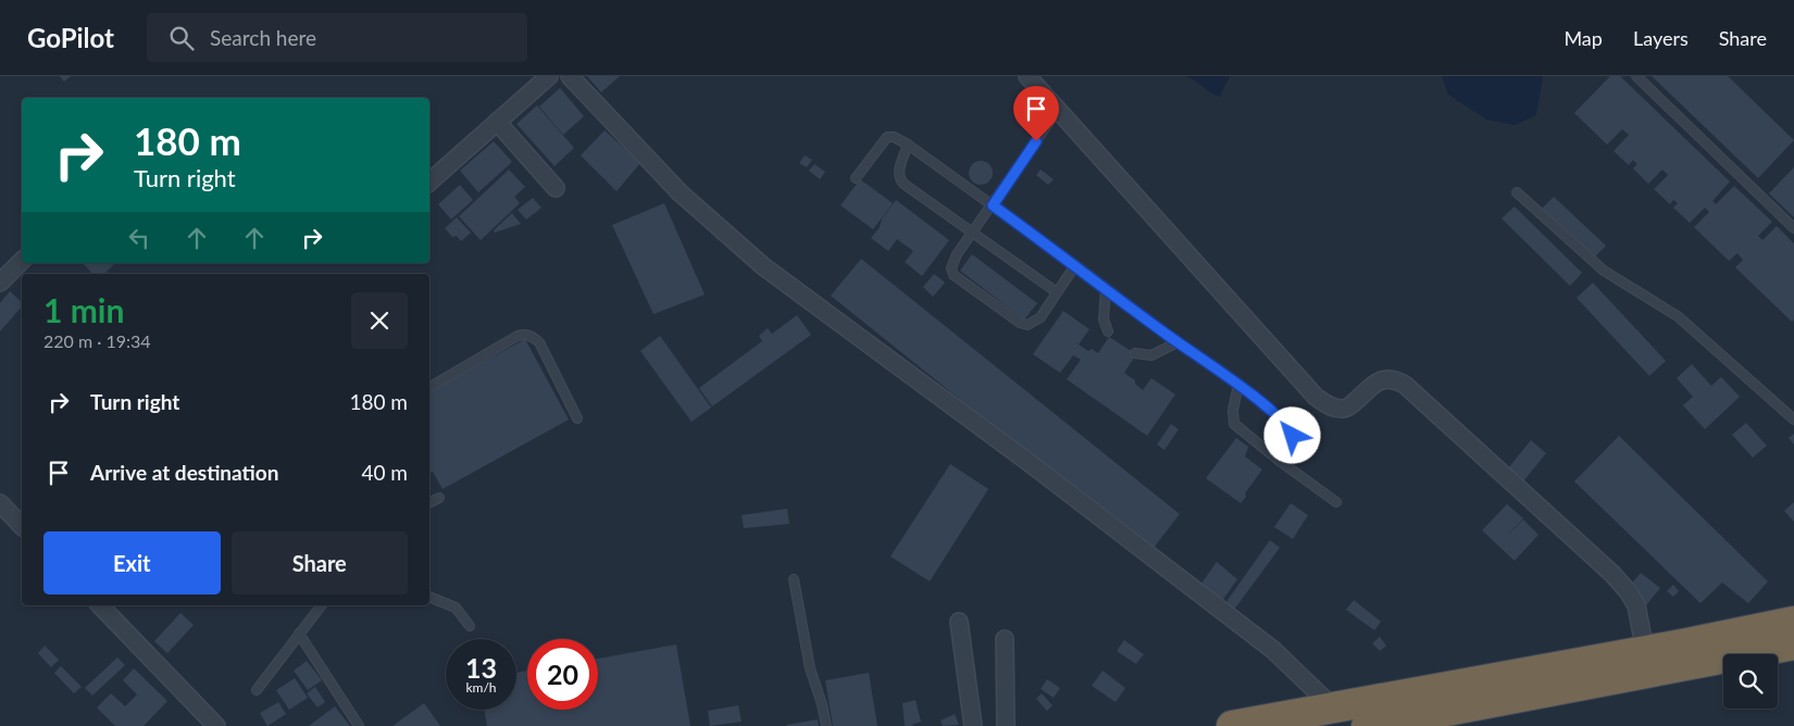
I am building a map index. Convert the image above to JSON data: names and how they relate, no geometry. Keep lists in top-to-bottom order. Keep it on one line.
{"page":{"header":"GoPilot","search":"Search here","nav":["Map","Layers","Share"],"turn":["180 m","Turn right"],"heading":["1 min","220 m · 19:34"],"list":[{"name":"Turn right","value":"180 m"},{"name":"Arrive at destination","value":"40 m"}],"buttons":["Exit","Share"],"speed":"13 km/h","limit":"20"}}
